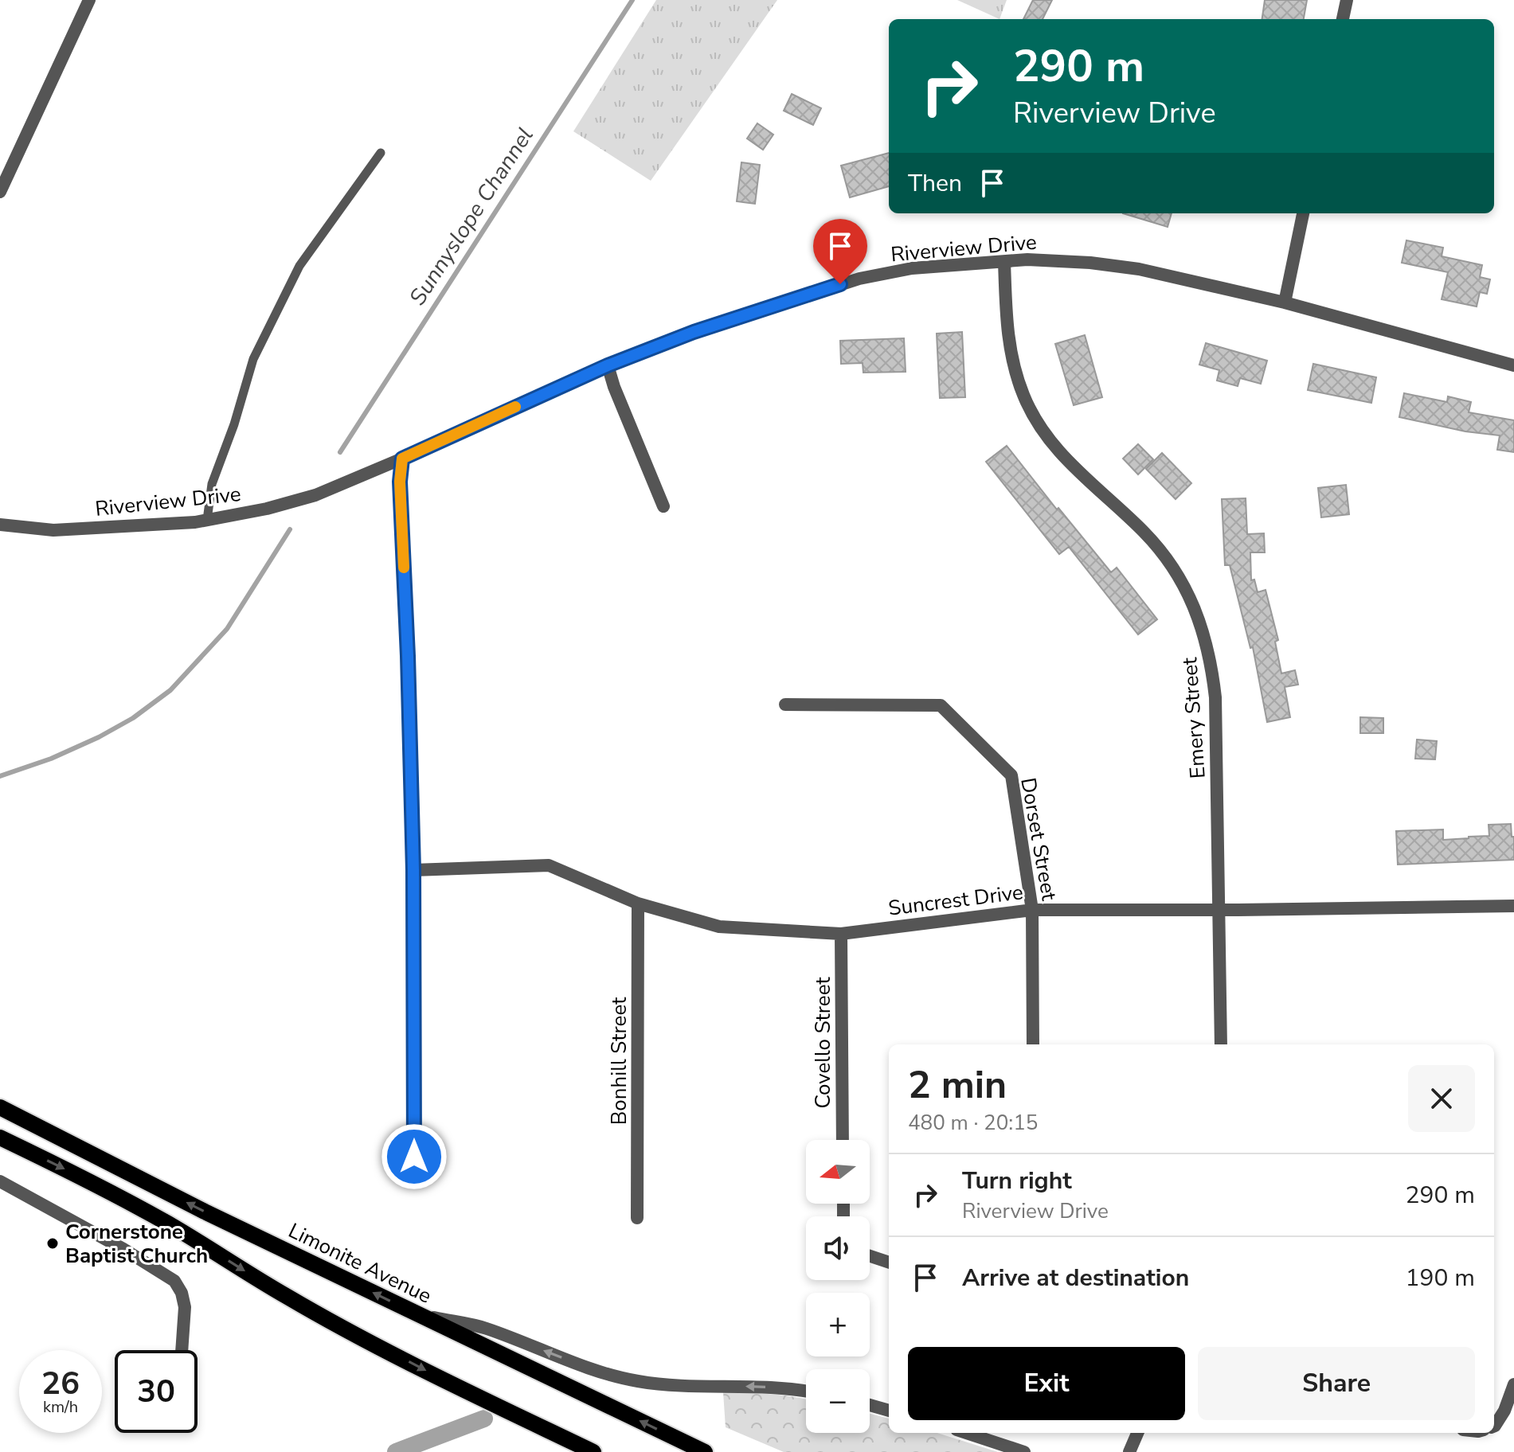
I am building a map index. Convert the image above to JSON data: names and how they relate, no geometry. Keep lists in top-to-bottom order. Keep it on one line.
{"streets":{"main road":["Limonite Avenue"],"street":["Riverview Drive","Emery Street","Dorset Street","Suncrest Drive","Covello Street","Bonhill Street"]},"crossings":[["Riverview Drive","Emery Street"],["Emery Street","Suncrest Drive"],["Dorset Street","Suncrest Drive"],["Suncrest Drive","Covello Street"],["Suncrest Drive","Bonhill Street"]],"water":["Sunnyslope Channel"],"places":["Cornerstone Baptist Church"],"north":"left","page":{"turn":["290 m","Riverview Drive"],"then":"Then","heading":["2 min","480 m · 20:15"],"map_buttons":["+","−"],"list":[{"name":"Turn right","note":"Riverview Drive","value":"290 m"},{"name":"Arrive at destination","value":"190 m"}],"buttons":["Exit","Share"],"speed":"26 km/h","limit":"30"}}
